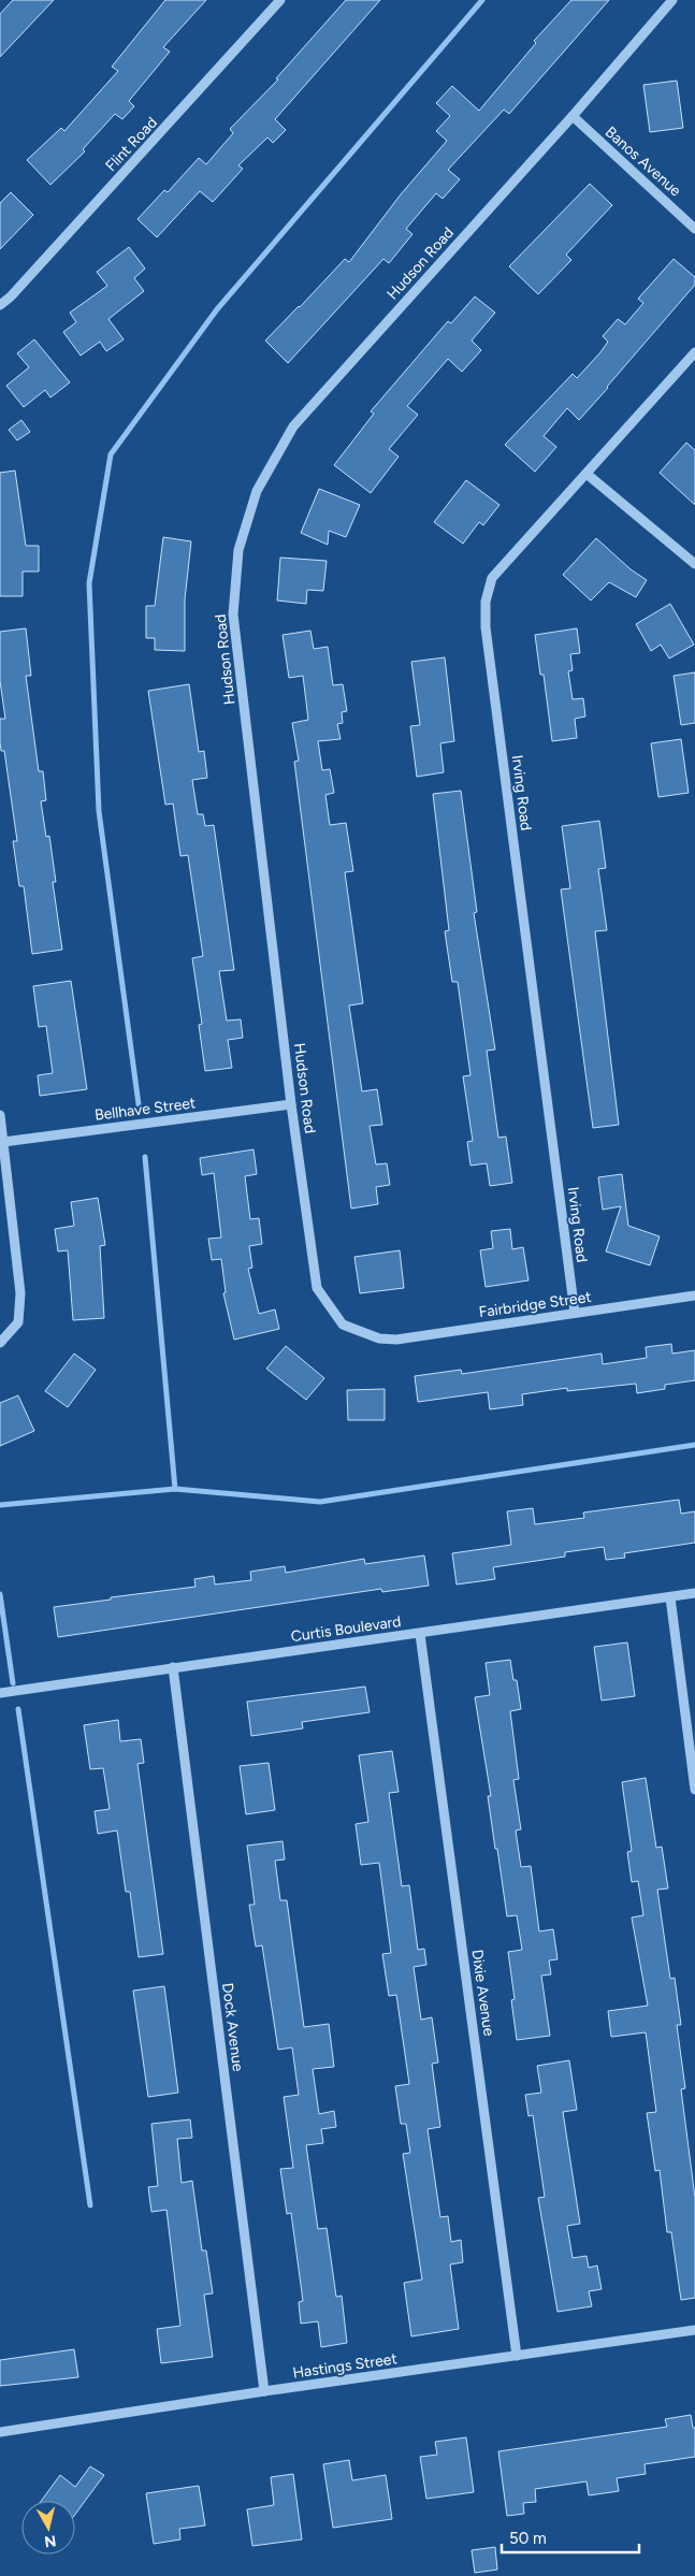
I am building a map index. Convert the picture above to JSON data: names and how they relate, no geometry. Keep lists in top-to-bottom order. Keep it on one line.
{"streets":{"street":["Flint Road","Banos Avenue","Hudson Road","Irving Road","Bellhave Street","Fairbridge Street","Curtis Boulevard","Dixie Avenue","Dock Avenue","Hastings Street"]},"crossings":[["Banos Avenue","Hudson Road"],["Hudson Road","Bellhave Street"],["Hudson Road","Fairbridge Street"],["Irving Road","Fairbridge Street"],["Curtis Boulevard","Dixie Avenue"],["Curtis Boulevard","Dock Avenue"],["Dixie Avenue","Hastings Street"],["Dock Avenue","Hastings Street"]],"scale_bar":"50 m","north":"bottom"}
